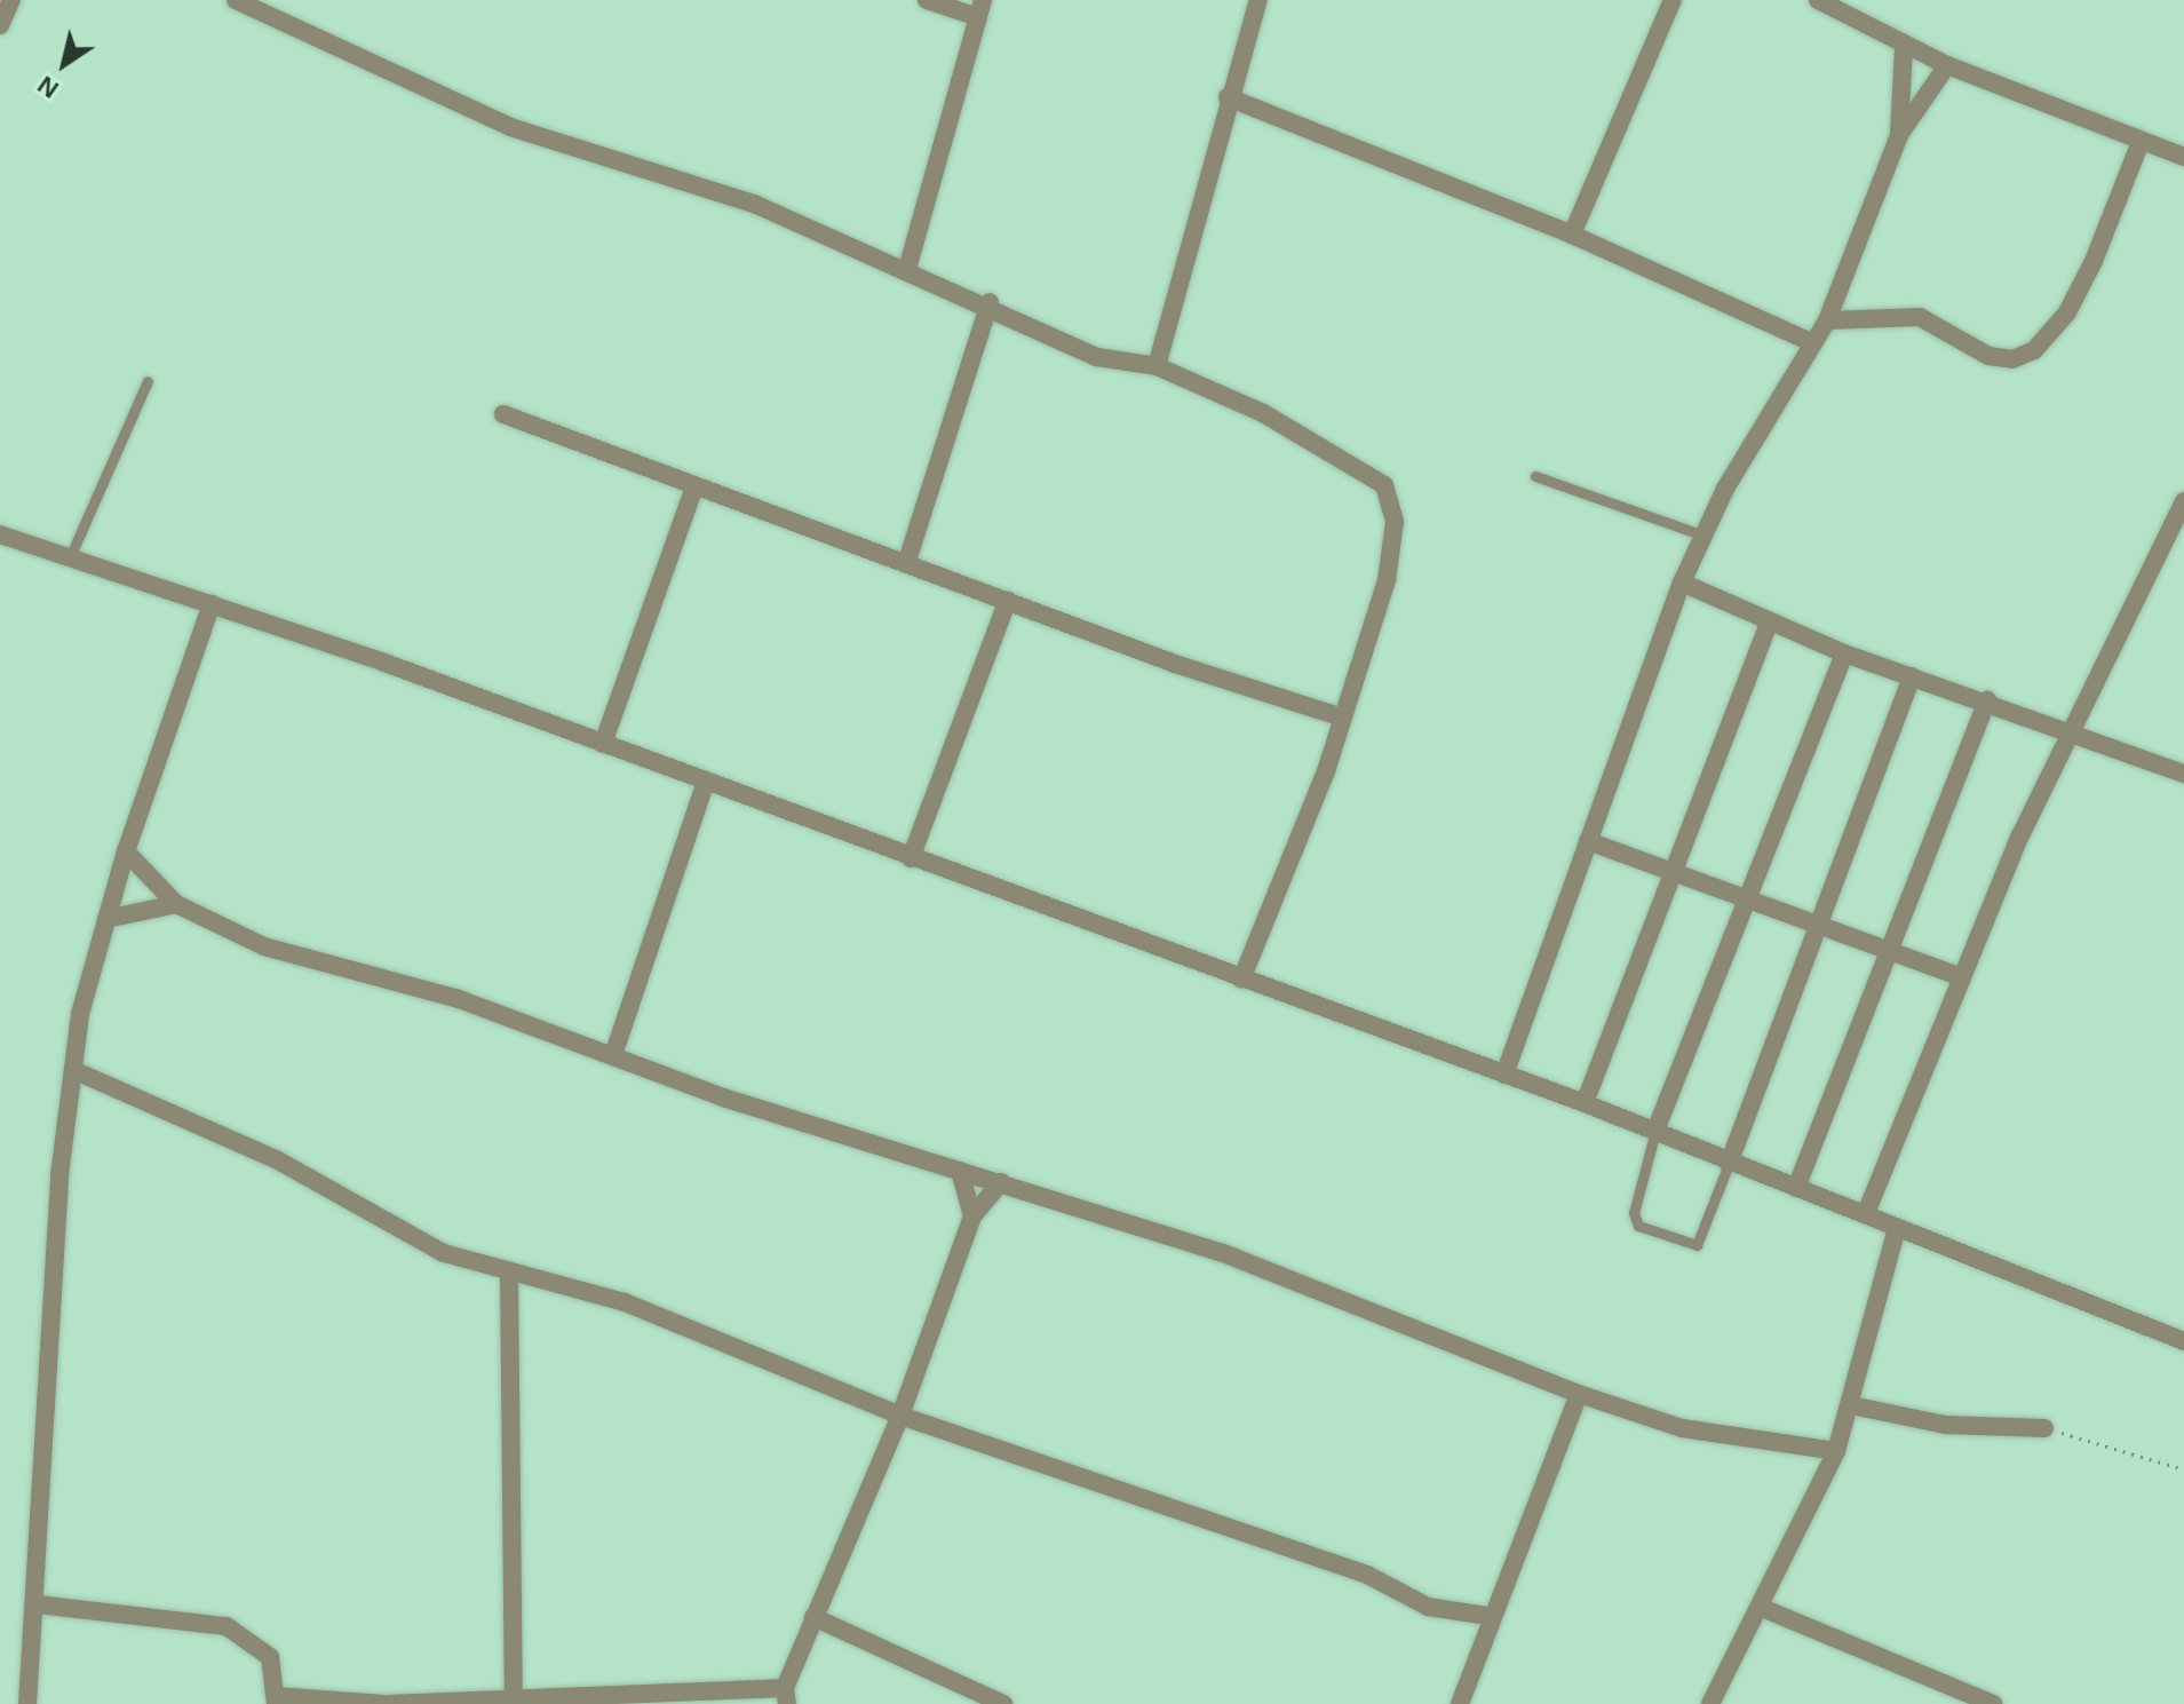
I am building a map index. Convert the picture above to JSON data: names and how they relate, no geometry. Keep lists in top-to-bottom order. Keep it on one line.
{"north":"bottom left"}
